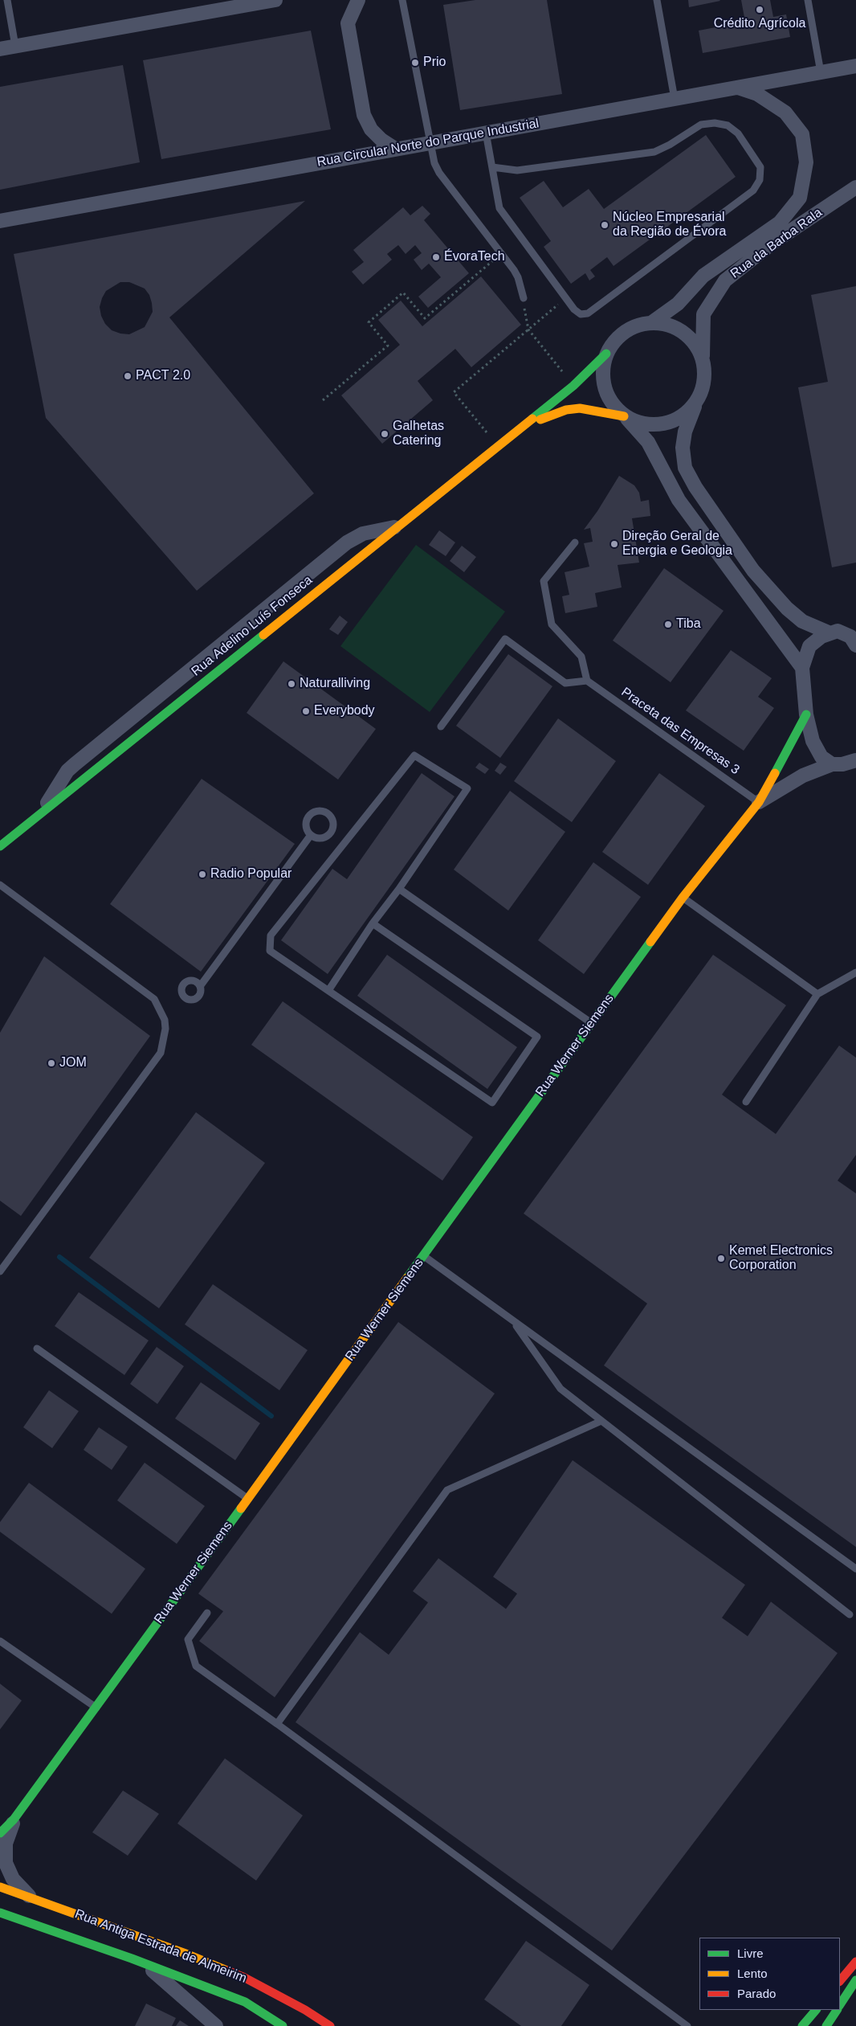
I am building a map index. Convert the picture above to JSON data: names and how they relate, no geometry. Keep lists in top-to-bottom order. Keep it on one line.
{"streets":{"street":["Rua Circular Norte do Parque Industrial","Rua da Barba Rala","Rua Adelino Luís Fonseca","Rua Werner Siemens","Rua Antiga Estrada de Almeirim"],"lane":["Praceta das Empresas 3"]},"crossings":[["Rua da Barba Rala","Rua Adelino Luís Fonseca"],["Praceta das Empresas 3","Rua Werner Siemens"],["Rua Werner Siemens","Rua Antiga Estrada de Almeirim"]],"places":["Crédito Agrícola","Prio","Núcleo Empresarial da Região de Évora","ÉvoraTech","PACT 2.0","Galhetas Catering","Direção Geral de Energia e Geologia","Tiba","Naturalliving","Everybody","Radio Popular","JOM","Kemet Electronics Corporation"],"legend":["Livre","Lento","Parado"]}
